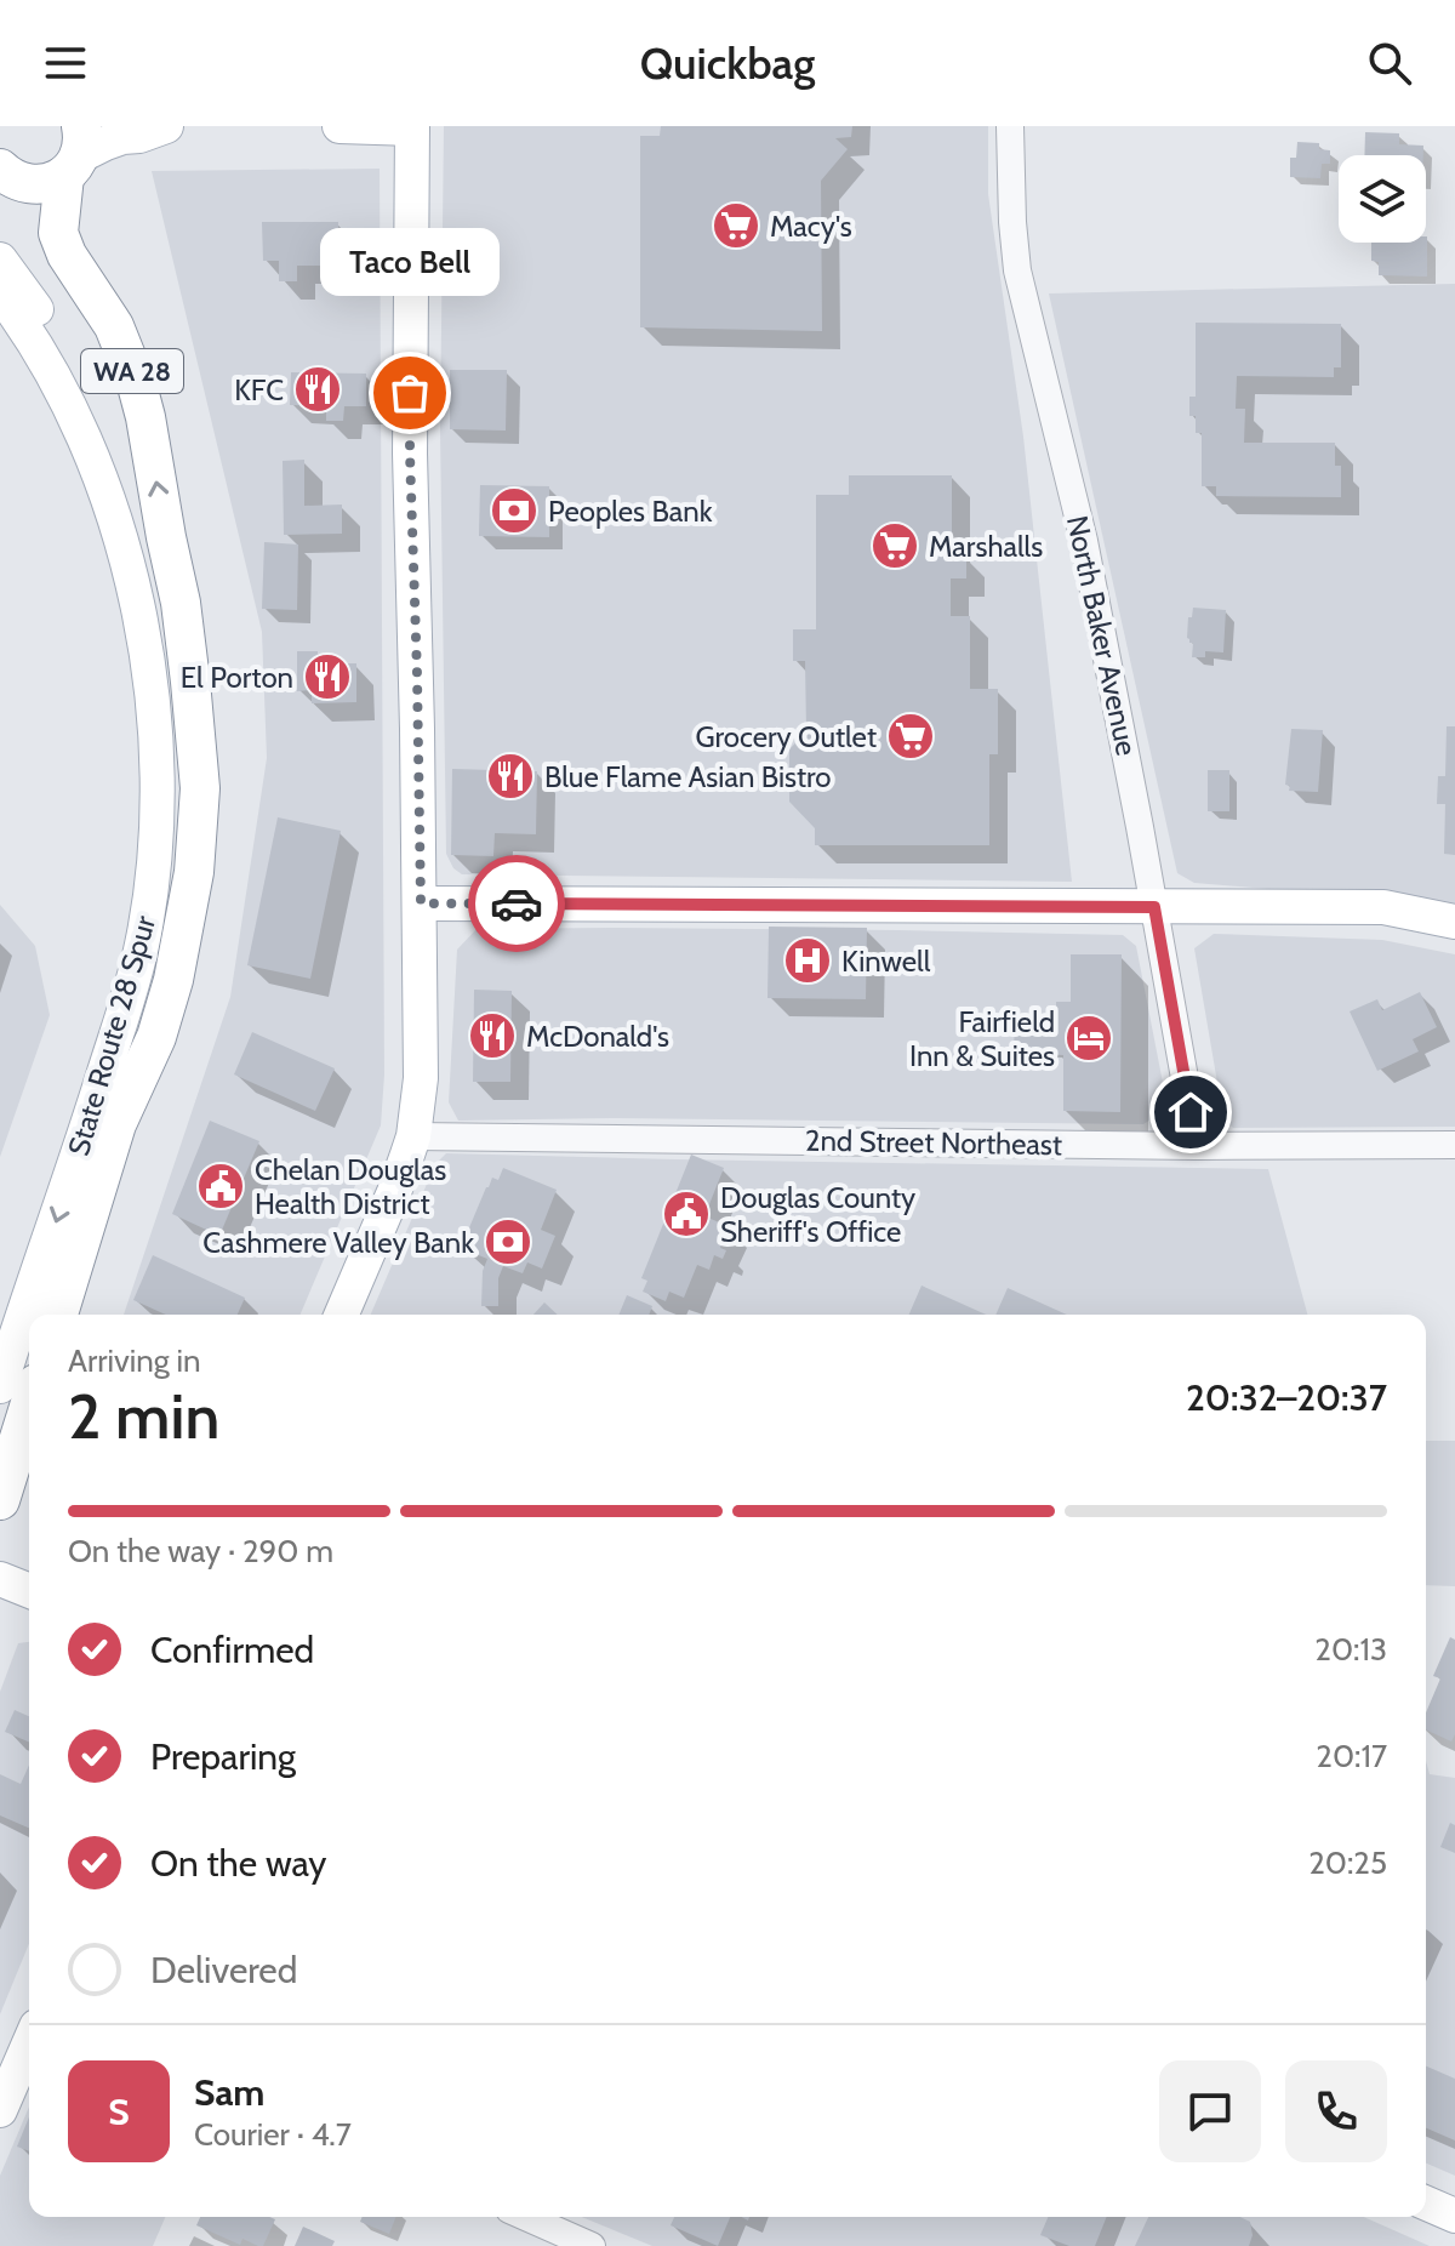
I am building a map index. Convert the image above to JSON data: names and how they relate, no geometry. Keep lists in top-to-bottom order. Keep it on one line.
{"streets":{"highway":["WA 28"],"main road":["State Route 28 Spur"],"street":["North Baker Avenue","2nd Street Northeast"]},"crossings":[["WA 28","State Route 28 Spur"],["North Baker Avenue","2nd Street Northeast"]],"places":{"supermarket":["Macy's","Marshalls","Grocery Outlet"],"restaurant":["KFC","El Porton","Blue Flame Asian Bistro","McDonald's"],"other":["Taco Bell"],"bank":["Peoples Bank","Cashmere Valley Bank"],"hospital":["Kinwell"],"hotel":["Fairfield Inn & Suites"],"public building":["Chelan Douglas Health District","Douglas County Sheriff's Office"]},"page":{"header":"Quickbag","bubble":"Taco Bell","heading":["2 min","Arriving in","20:32–20:37"],"panel":["Sam","Courier · 4.7"],"bar":"On the way · 290 m","list":[["Confirmed","20:13"],["Preparing","20:17"],["On the way","20:25"],"Delivered"],"round":"S"}}
